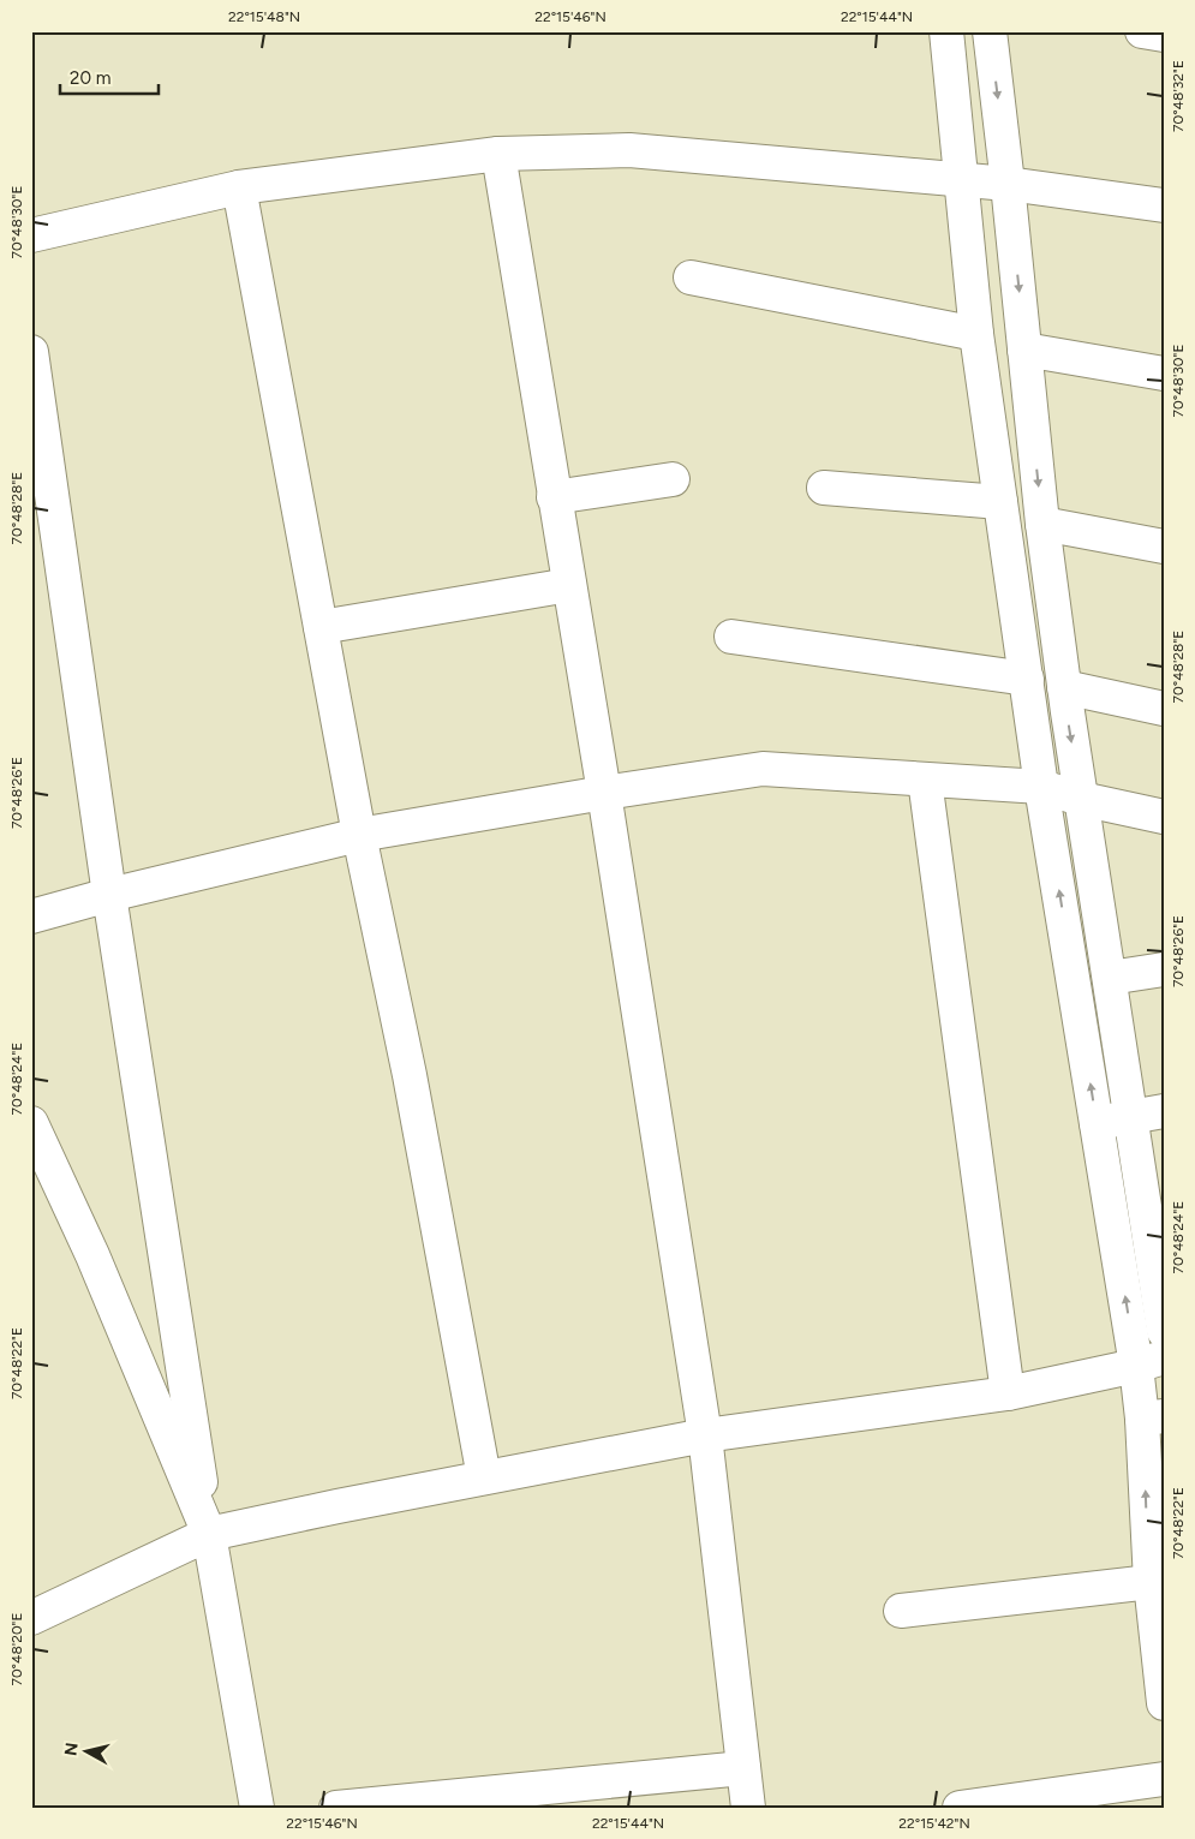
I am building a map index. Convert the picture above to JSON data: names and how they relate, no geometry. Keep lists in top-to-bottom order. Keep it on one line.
{"scale_bar":"20 m","north":"left","coordinates":["22°15'48\"N","22°15'46\"N","22°15'44\"N","70°48'32\"E","70°48'30\"E","70°48'28\"E","70°48'26\"E","70°48'24\"E","70°48'22\"E","70°48'20\"E","22°15'42\"N"]}
